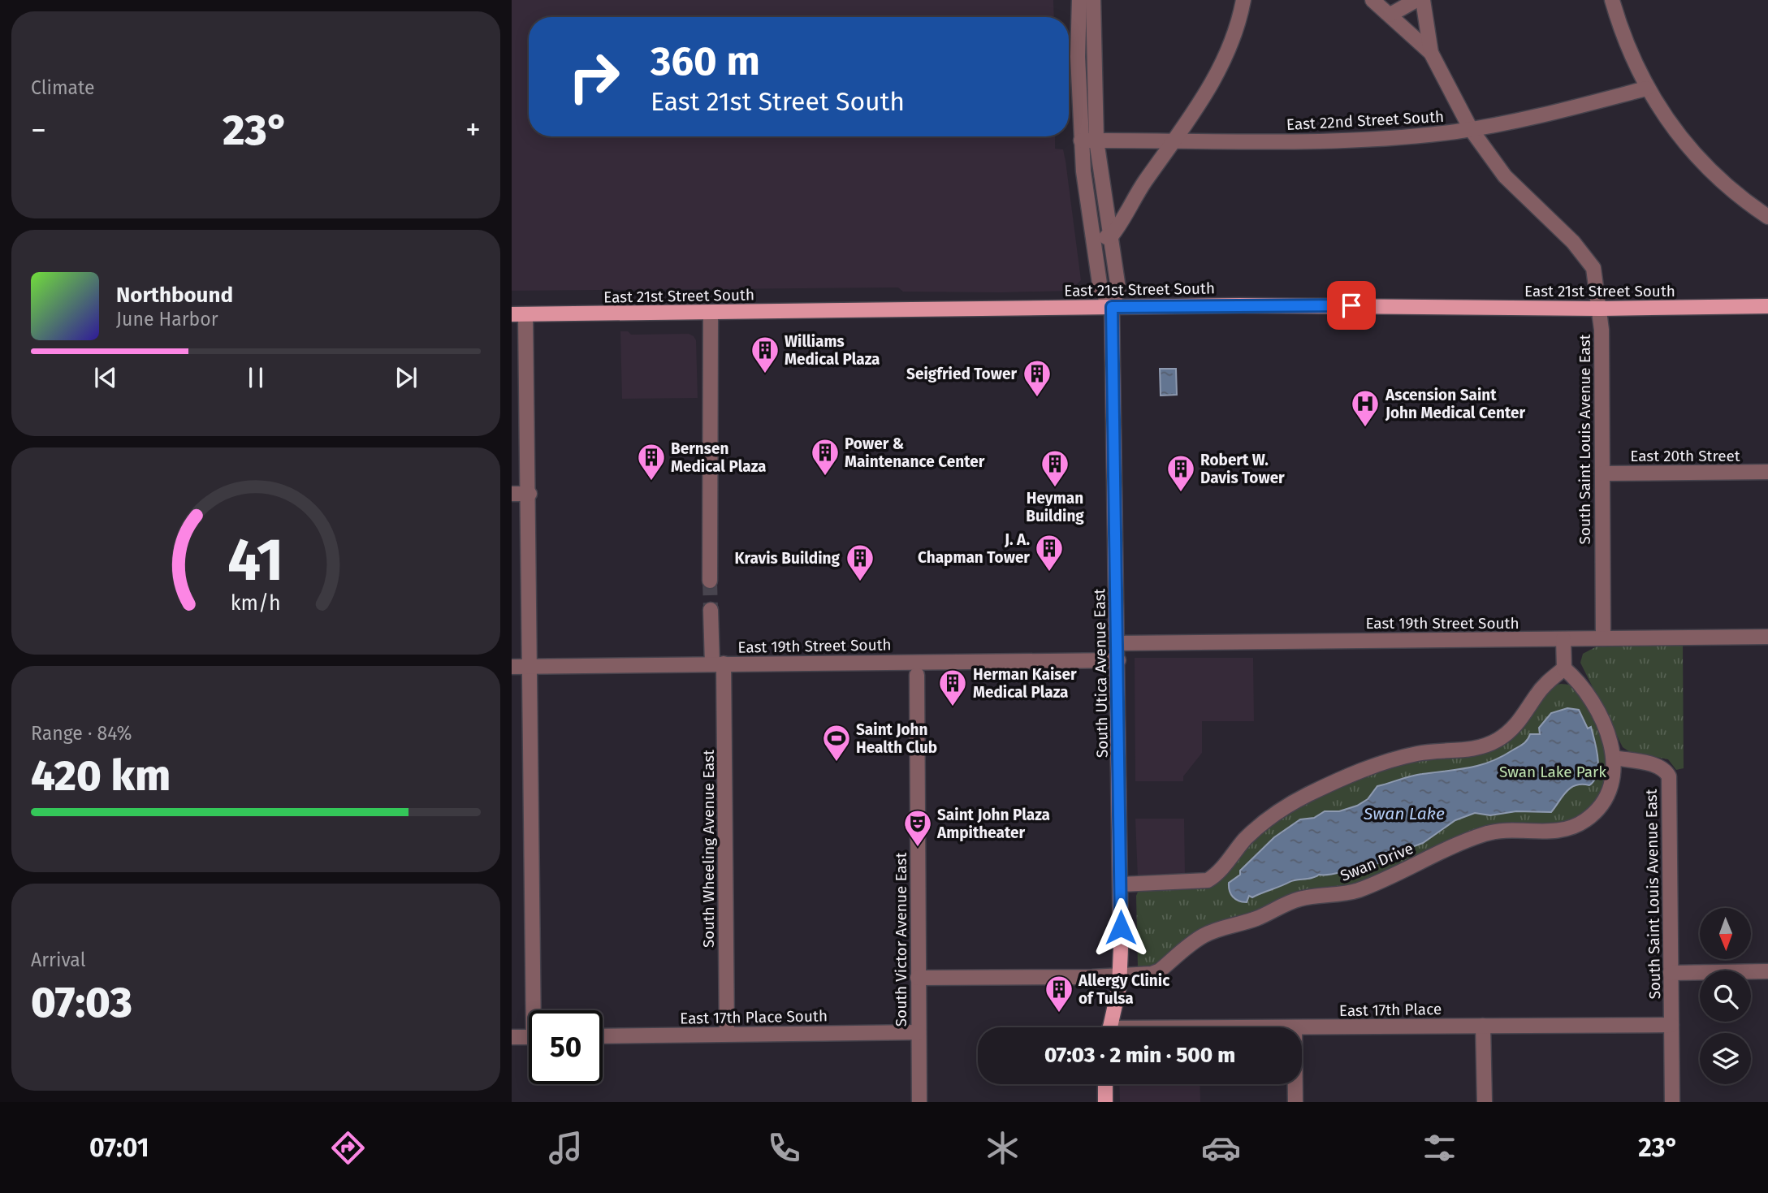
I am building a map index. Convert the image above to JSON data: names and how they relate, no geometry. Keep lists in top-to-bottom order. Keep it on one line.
{"streets":{"main road":["East 21st Street South","South Utica Avenue East"],"street":["East 22nd Street South","South Saint Louis Avenue East","East 20th Street","East 19th Street South","South Wheeling Avenue East","Swan Drive","South Victor Avenue East","East 17th Place","East 17th Place South"]},"crossings":[["East 22nd Street South","South Saint Louis Avenue East"],["East 22nd Street South","South Utica Avenue East"],["East 21st Street South","South Saint Louis Avenue East"],["East 21st Street South","South Utica Avenue East"],["South Saint Louis Avenue East","East 20th Street"],["South Saint Louis Avenue East","East 19th Street South"],["South Saint Louis Avenue East","Swan Drive"],["South Saint Louis Avenue East","East 17th Place"],["East 19th Street South","South Utica Avenue East"],["East 19th Street South","South Wheeling Avenue East"],["South Utica Avenue East","Swan Drive"],["South Wheeling Avenue East","East 17th Place South"],["South Victor Avenue East","East 17th Place South"]],"water":["Swan Lake"],"parks":["Swan Lake Park"],"places":{"building":["Williams Medical Plaza","Seigfried Tower","Power & Maintenance Center","Bernsen Medical Plaza","Heyman Building","Robert W. Davis Tower","J. A. Chapman Tower","Kravis Building","Herman Kaiser Medical Plaza","Allergy Clinic of Tulsa"],"hospital":["Ascension Saint John Medical Center"],"sports":["Saint John Health Club"],"theatre":["Saint John Plaza Ampitheater"]},"north":"bottom","page":{"tile":["Climate",["Range · 84%","420 km"],["Arrival","07:03"]],"turn":["360 m","East 21st Street South"],"heat":["−","23°","+"],"song":["Northbound","June Harbor"],"limit":"50","trip":"07:03 · 2 min · 500 m","tabs":["07:01","23°"],"gauge":["41","km/h"]}}
